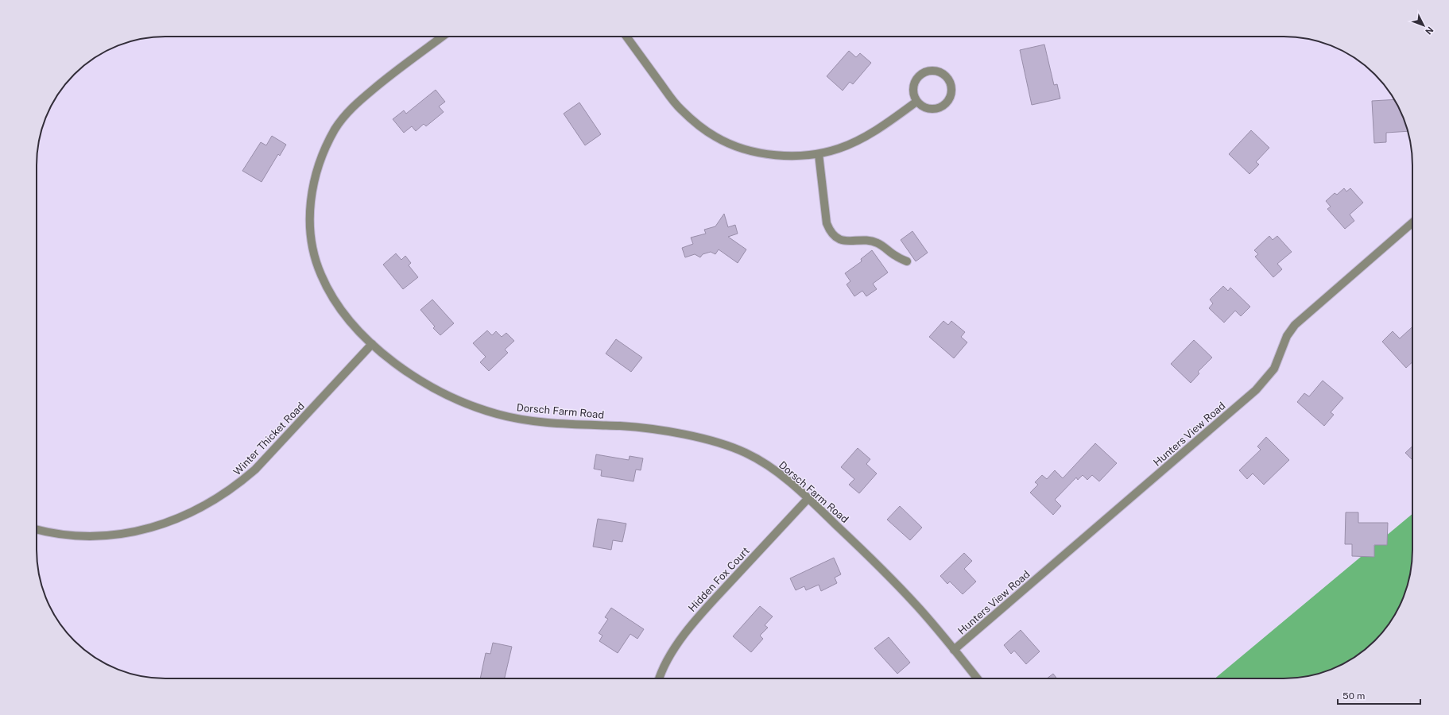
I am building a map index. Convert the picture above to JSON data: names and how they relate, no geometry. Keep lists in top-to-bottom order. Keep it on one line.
{"streets":{"street":["Dorsch Farm Road","Hunters View Road","Winter Thicket Road","Hidden Fox Court"]},"crossings":[["Dorsch Farm Road","Hunters View Road"],["Dorsch Farm Road","Winter Thicket Road"],["Dorsch Farm Road","Hidden Fox Court"]],"scale_bar":"50 m","north":"bottom right"}
